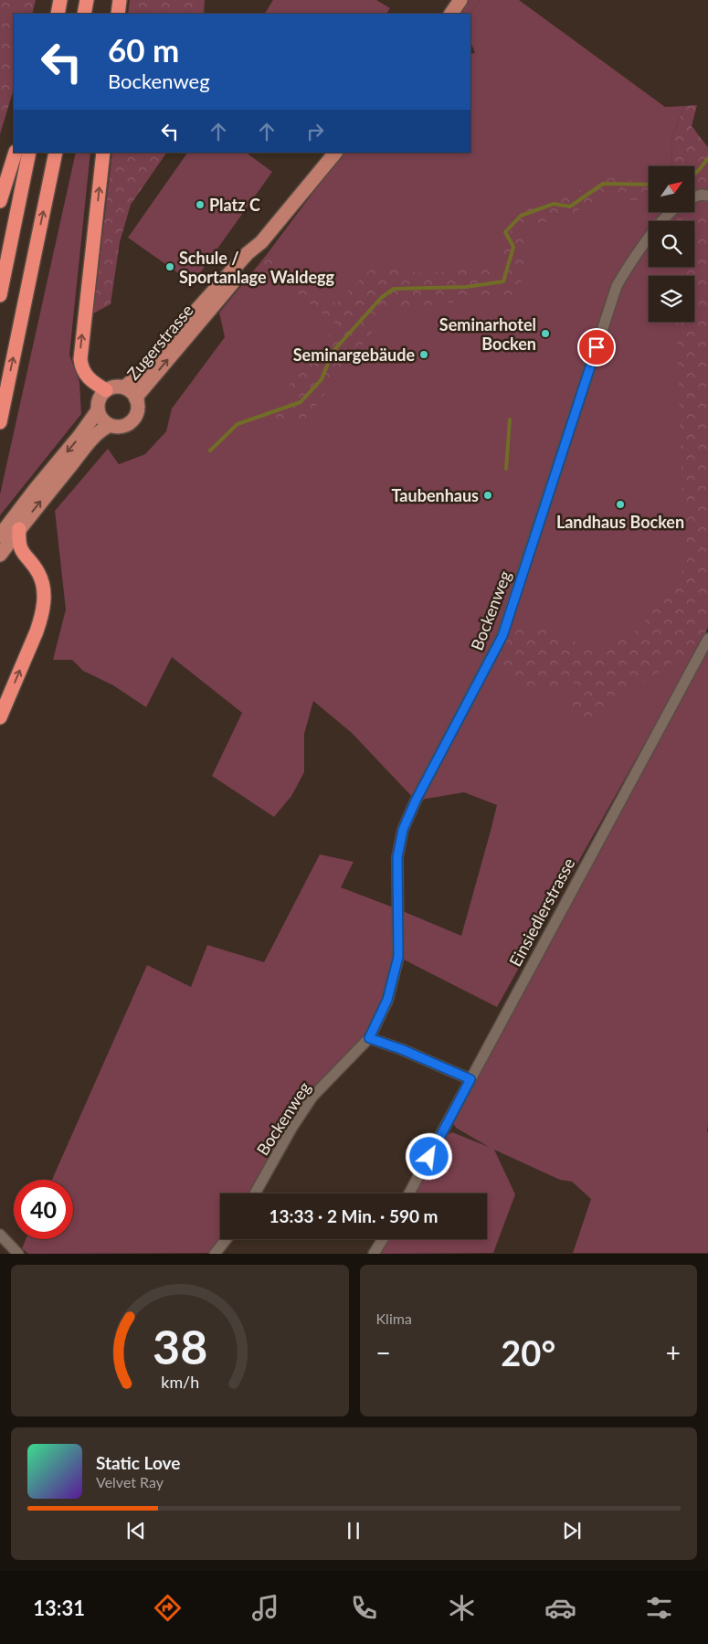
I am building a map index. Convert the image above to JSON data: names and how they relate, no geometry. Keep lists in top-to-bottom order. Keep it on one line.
{"streets":{"main road":["Zugerstrasse"],"street":["Bockenweg","Einsiedlerstrasse"]},"places":["Platz C","Schule / Sportanlage Waldegg","Seminarhotel Bocken","Seminargebäude","Taubenhaus","Landhaus Bocken"],"north":"top right","page":{"turn":["60 m","Bockenweg"],"limit":"40","trip":"13:33 · 2 Min. · 590 m","tile":"Klima","heat":["−","20°","+"],"song":["Static Love","Velvet Ray"],"tabs":"13:31","gauge":["38","km/h"]}}
